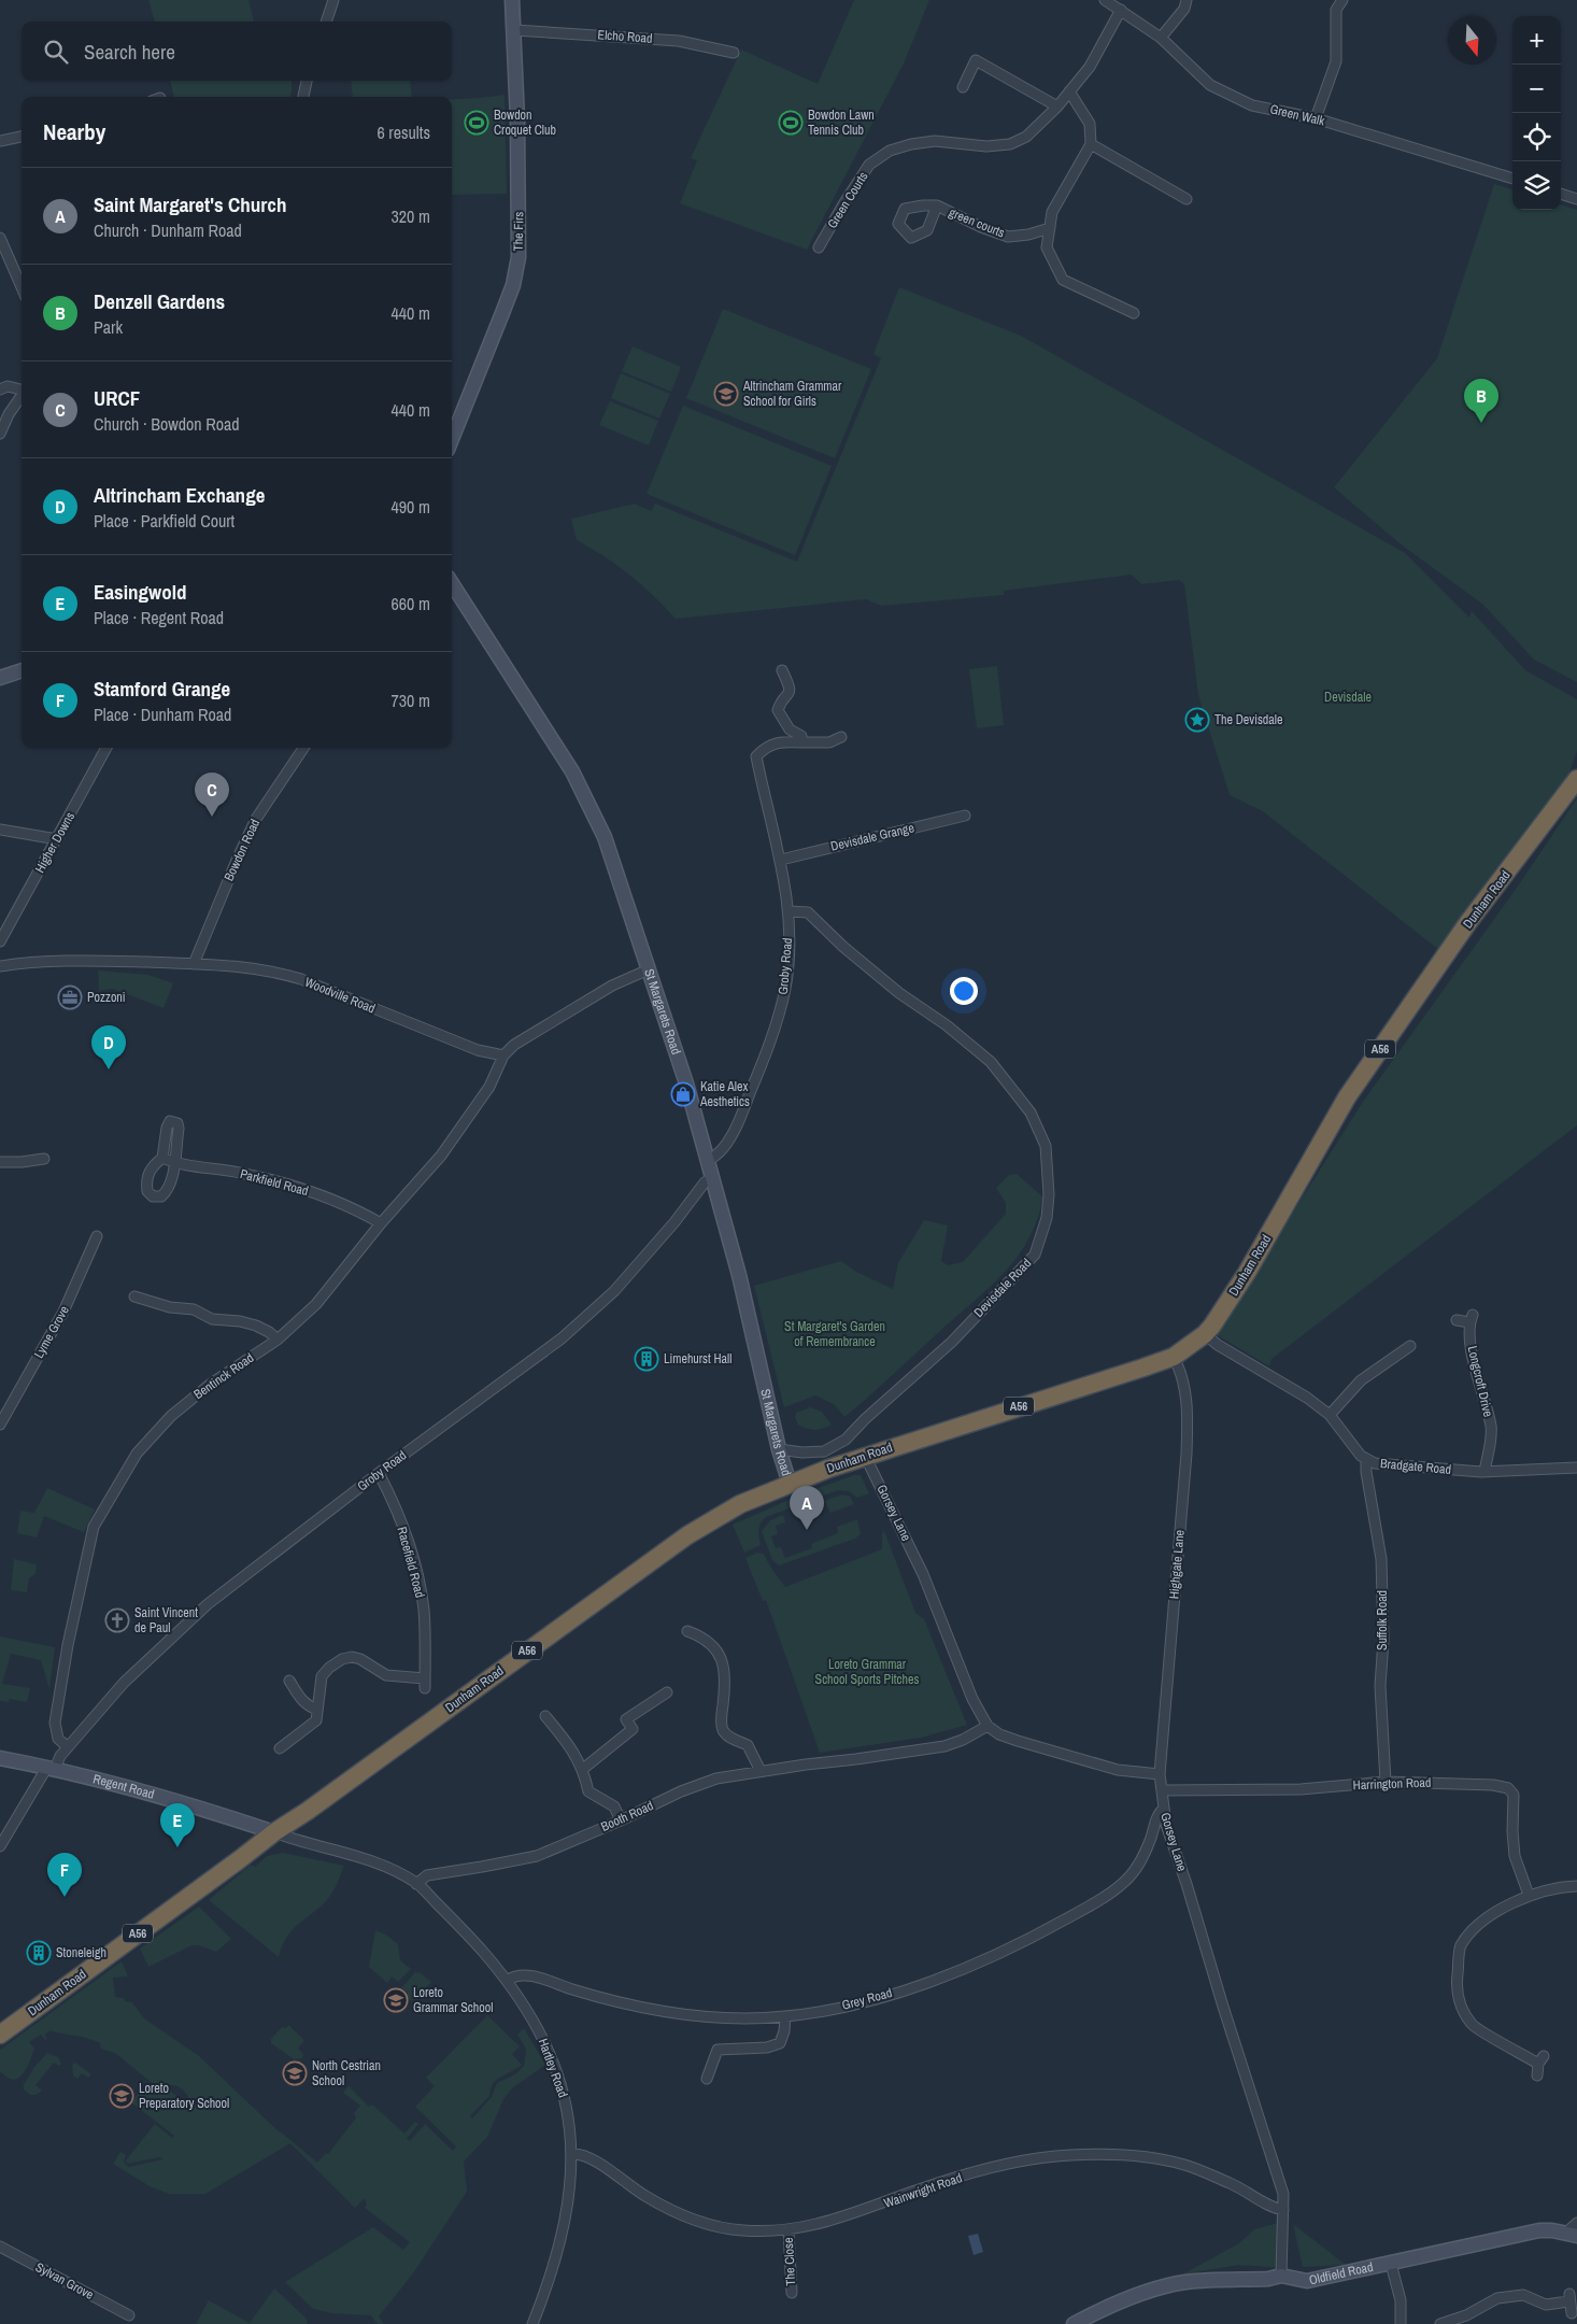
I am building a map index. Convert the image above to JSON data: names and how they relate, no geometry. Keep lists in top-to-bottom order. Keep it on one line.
{"streets":{"highway":["Dunham Road","A56"],"street":["Elcho Road","Green Walk","Green Courts","green courts","The Firs","Devisdale Grange","Higher Downs","Bowdon Road","Groby Road","Woodville Road","St Margarets Road","Parkfield Road","Devisdale Road","Lyme Grove","Bentinck Road","Longcroft Drive","Bradgate Road","Gorsey Lane","Racefield Road","Highgate Lane","Suffolk Road","Harrington Road","Regent Road","Booth Road","Grey Road","Hartley Road","Wainwright Road","The Close","Oldfield Road","Sylvan Grove"]},"crossings":[["Elcho Road","The Firs"],["Green Walk","Green Courts"],["Devisdale Grange","Groby Road"],["Bowdon Road","Woodville Road"],["Dunham Road","St Margarets Road"],["Dunham Road","Bradgate Road"],["Dunham Road","Gorsey Lane"],["Dunham Road","Highgate Lane"],["Dunham Road","Regent Road"],["Groby Road","St Margarets Road"],["Groby Road","Devisdale Road"],["Groby Road","Bentinck Road"],["Groby Road","Racefield Road"],["Groby Road","Regent Road"],["Woodville Road","Bentinck Road"],["St Margarets Road","Devisdale Road"],["Parkfield Road","Bentinck Road"],["Longcroft Drive","Bradgate Road"],["Bradgate Road","Suffolk Road"],["Gorsey Lane","Highgate Lane"],["Gorsey Lane","Harrington Road"],["Gorsey Lane","Booth Road"],["Gorsey Lane","Grey Road"],["Gorsey Lane","Wainwright Road"],["Gorsey Lane","Oldfield Road"],["Suffolk Road","Harrington Road"],["Booth Road","Hartley Road"],["Grey Road","Hartley Road"],["Hartley Road","Wainwright Road"],["Wainwright Road","The Close"]],"parks":["Devisdale","St Margaret's Garden of Remembrance","Loreto Grammar School Sports Pitches"],"places":{"sports":["Bowdon Croquet Club","Bowdon Lawn Tennis Club"],"school or university":["Altrincham Grammar School for Girls","Loreto Grammar School","North Cestrian School","Loreto Preparatory School"],"place":["The Devisdale"],"office":["Pozzoni"],"shop":["Katie Alex Aesthetics"],"building":["Limehurst Hall","Stoneleigh"],"church":["Saint Vincent de Paul"]},"north":"bottom","page":{"map_buttons":["+","−"],"search":"Search here","heading":["Nearby","6 results"],"list":[{"mark":"A","name":"Saint Margaret's Church","note":"Church · Dunham Road","value":"320 m"},{"mark":"B","name":"Denzell Gardens","note":"Park","value":"440 m"},{"mark":"C","name":"URCF","note":"Church · Bowdon Road","value":"440 m"},{"mark":"D","name":"Altrincham Exchange","note":"Place · Parkfield Court","value":"490 m"},{"mark":"E","name":"Easingwold","note":"Place · Regent Road","value":"660 m"},{"mark":"F","name":"Stamford Grange","note":"Place · Dunham Road","value":"730 m"}],"pins":["B","C","D","A","E","F"]}}
